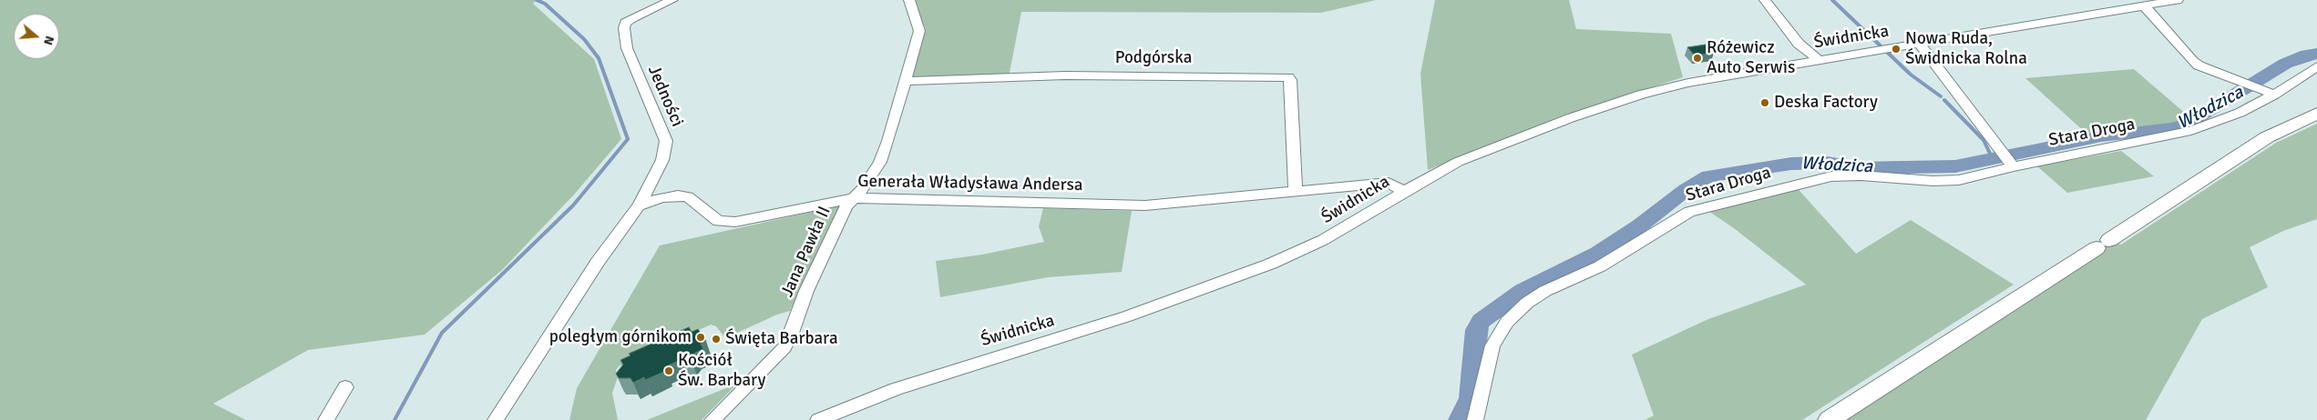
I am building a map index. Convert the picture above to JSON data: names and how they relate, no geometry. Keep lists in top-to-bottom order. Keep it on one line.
{"streets":{"street":["Świdnicka","Podgórska","Jedności","Stara Droga","Generała Władysława Andersa","Jana Pawła II"]},"crossings":[["Świdnicka","Generała Władysława Andersa"],["Podgórska","Generała Władysława Andersa"],["Podgórska","Jana Pawła II"],["Jedności","Generała Władysława Andersa"],["Generała Władysława Andersa","Jana Pawła II"]],"water":["Włodzica"],"places":["Nowa Ruda, Świdnicka Rolna","Różewicz Auto Serwis","Deska Factory","poległym górnikom","Święta Barbara","Kościół Św. Barbary"],"north":"right"}
